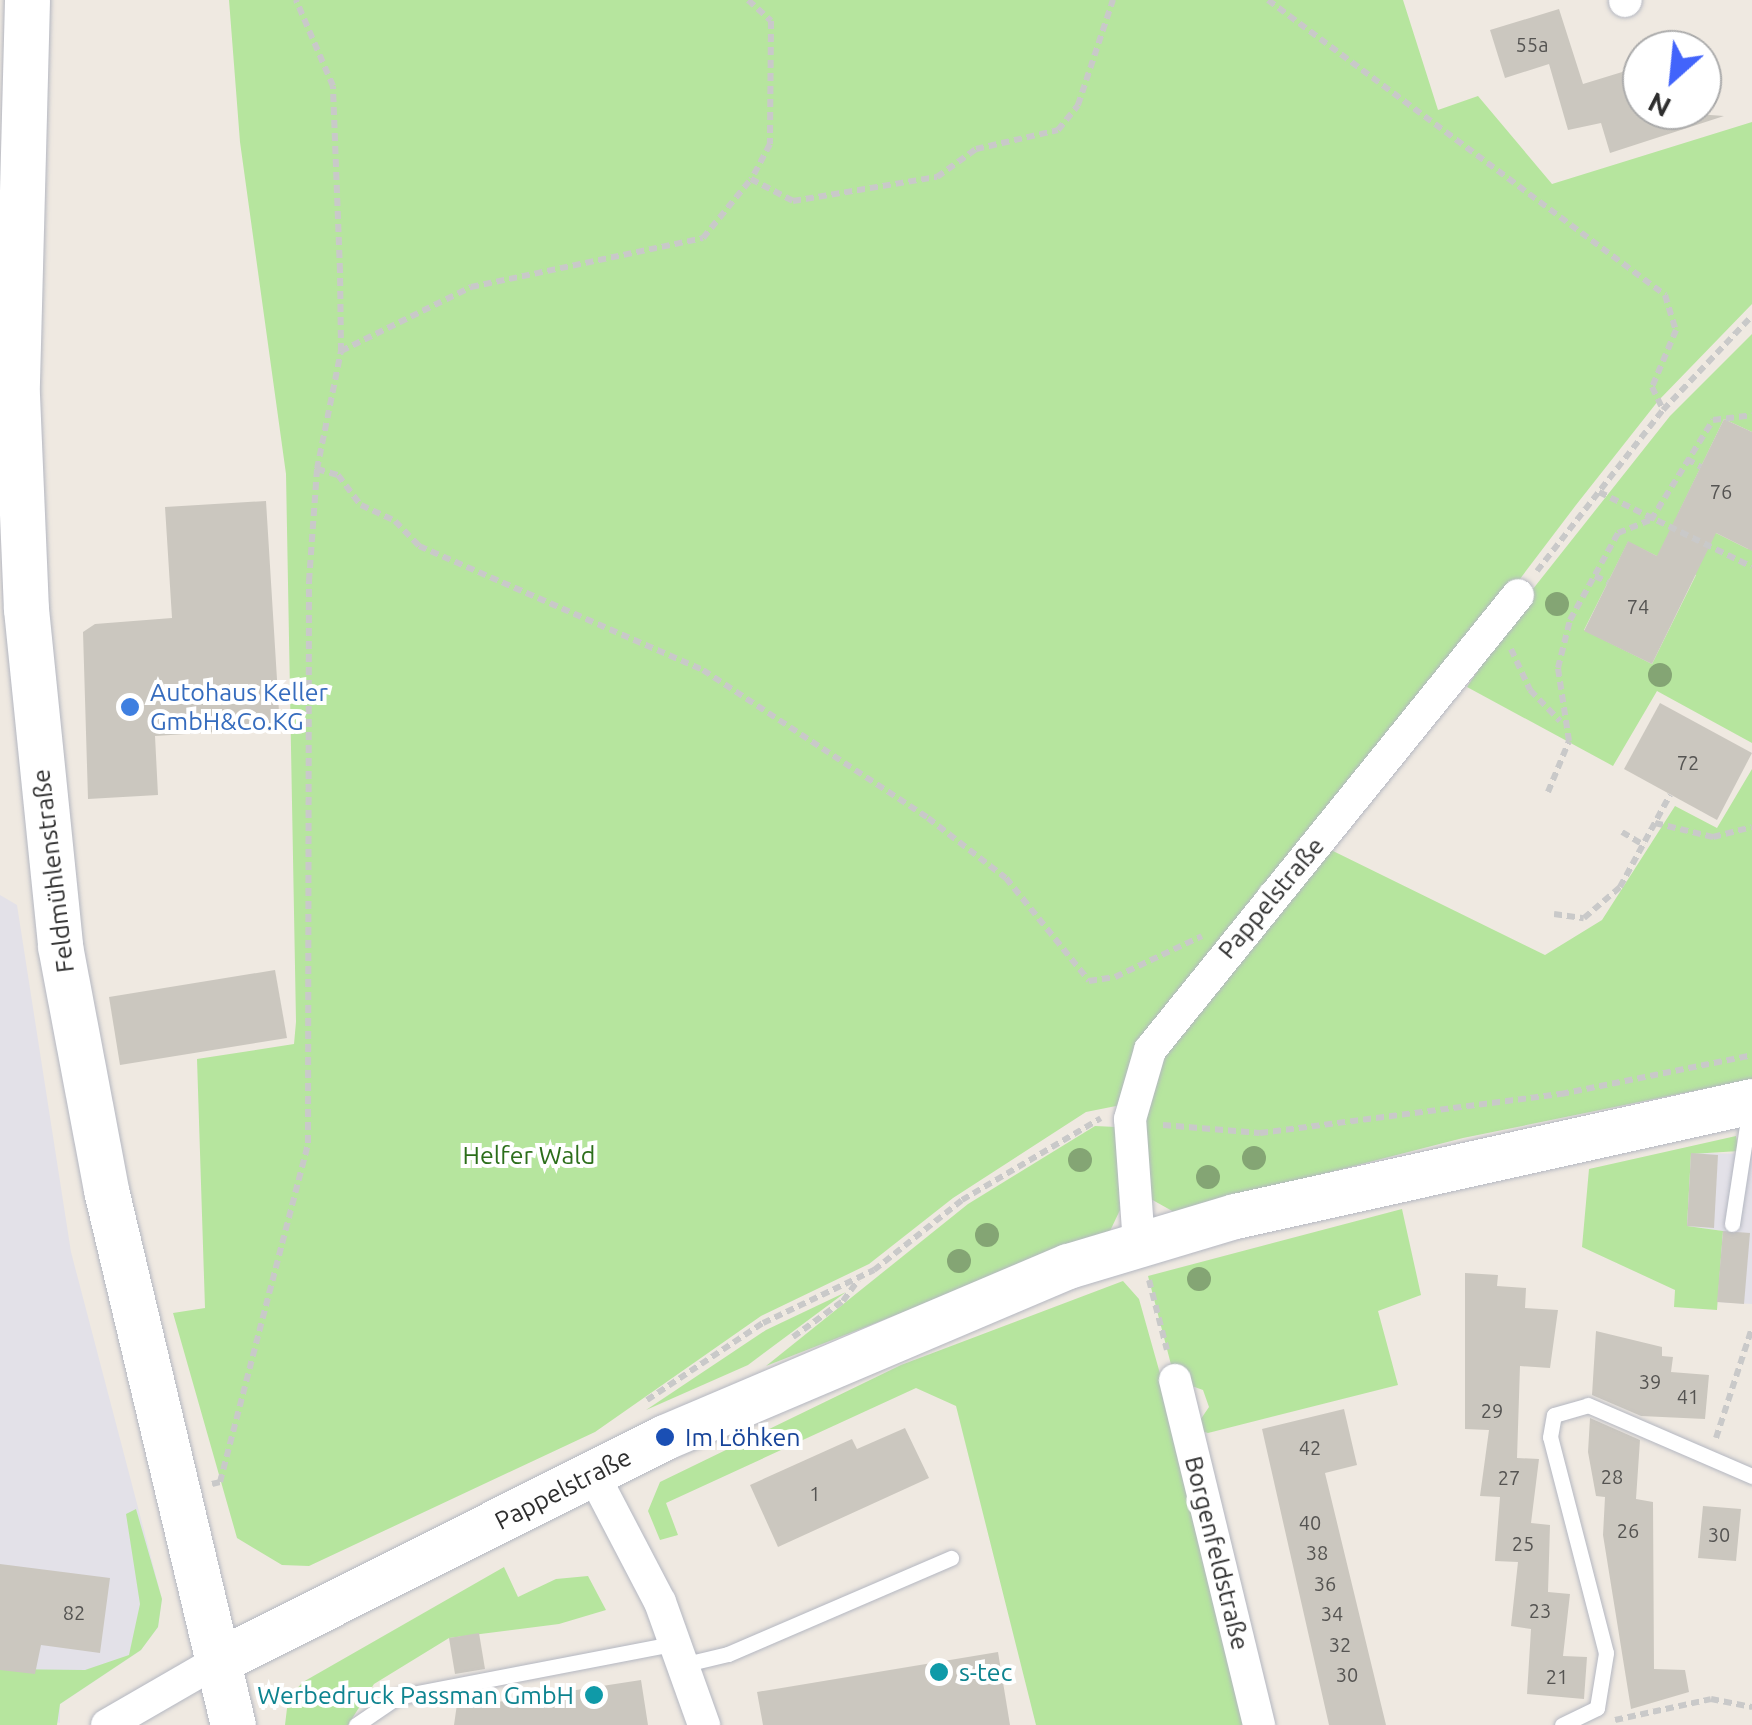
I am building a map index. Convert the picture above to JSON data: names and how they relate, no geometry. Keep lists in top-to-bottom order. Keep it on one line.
{"streets":{"street":["Feldmühlenstraße","Pappelstraße","Borgenfeldstraße"]},"crossings":[["Feldmühlenstraße","Pappelstraße"]],"parks":["Helfer Wald"],"places":["Autohaus Keller GmbH&Co.KG","Im Löhken","s-tec","Werbedruck Passman GmbH"],"house_numbers":["55a","76","74","72","39","41","29","42","28","27","1","40","26","30","25","38","36","23","82","34","32","30","21"],"north":"bottom left"}
